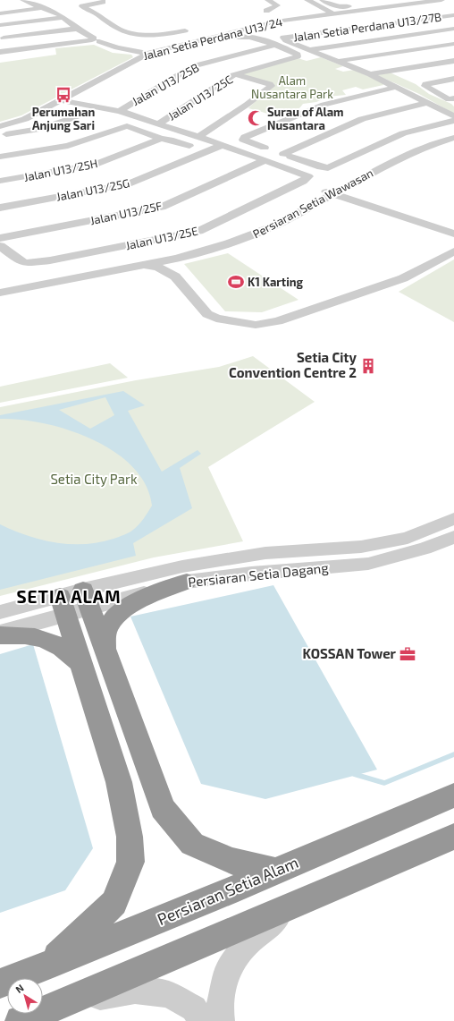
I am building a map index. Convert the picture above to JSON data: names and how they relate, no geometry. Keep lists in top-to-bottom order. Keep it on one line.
{"streets":{"highway":["Persiaran Setia Alam"],"street":["Jalan Setia Perdana U13/27B","Jalan Setia Perdana U13/24","Jalan U13/25B","Jalan U13/25C","Jalan U13/25H","Jalan U13/25G","Persiaran Setia Wawasan","Jalan U13/25F","Jalan U13/25E","Persiaran Setia Dagang"]},"crossings":[["Jalan U13/25B","Jalan U13/25C"],["Jalan U13/25F","Jalan U13/25E"]],"districts":["SETIA ALAM"],"parks":["Alam Nusantara Park","Setia City Park"],"places":{"bus stop":["Perumahan Anjung Sari"],"mosque":["Surau of Alam Nusantara"],"sports":["K1 Karting"],"building":["Setia City Convention Centre 2"],"office":["KOSSAN Tower"]},"north":"top left"}
